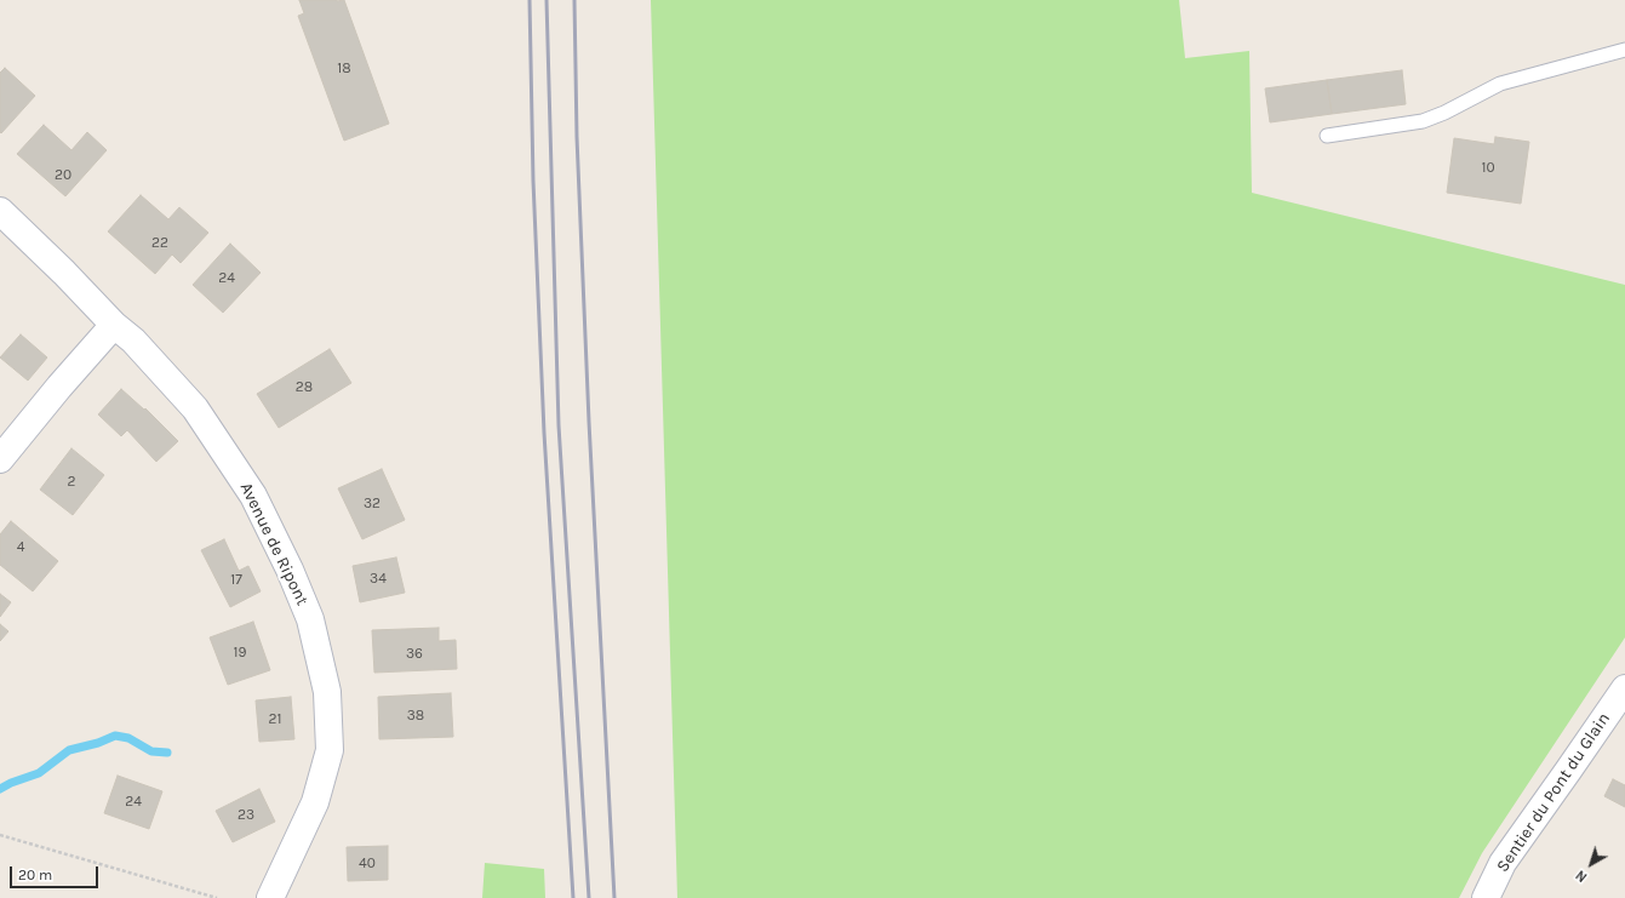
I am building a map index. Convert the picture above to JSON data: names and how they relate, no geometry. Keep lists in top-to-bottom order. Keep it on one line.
{"streets":{"street":["Avenue de Ripont","Sentier du Pont du Glain"]},"house_numbers":["18","10","20","22","24","28","2","32","4","34","17","19","36","38","21","24","23","40"],"scale_bar":"20 m","north":"bottom left"}
